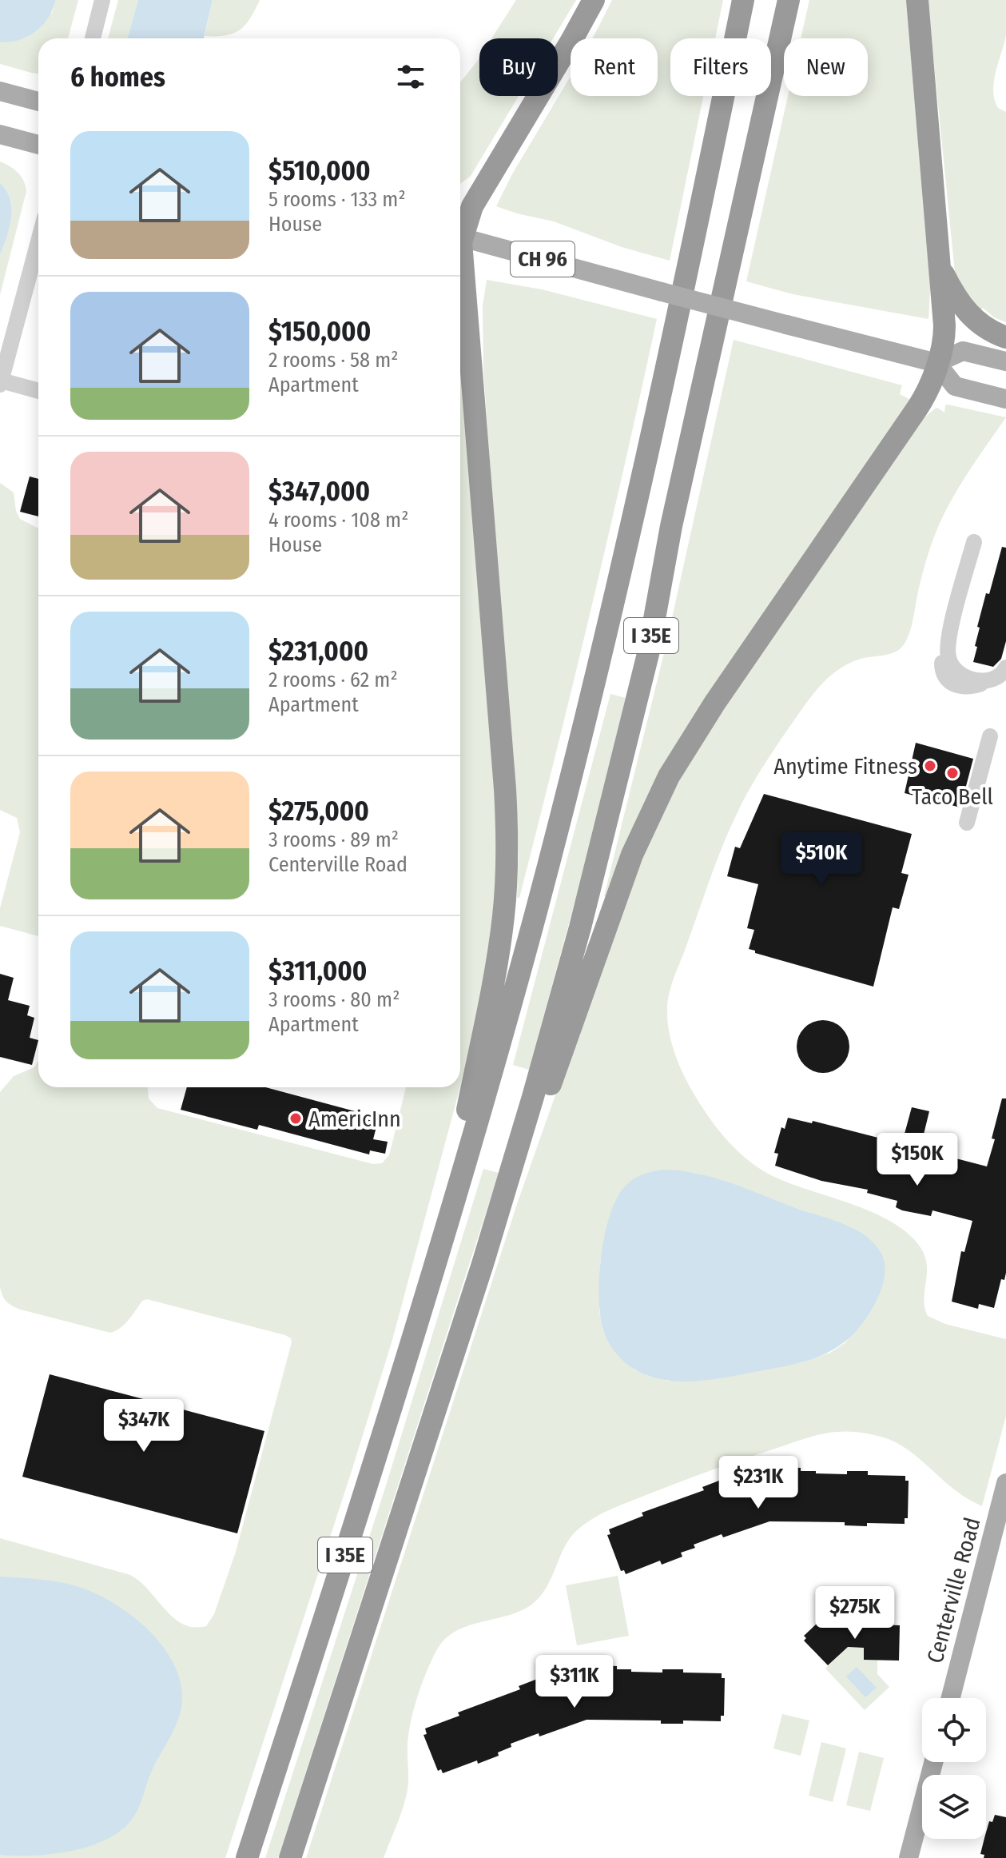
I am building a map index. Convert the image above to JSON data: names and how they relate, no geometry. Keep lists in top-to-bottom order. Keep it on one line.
{"streets":{"highway":["I 35E"],"main road":["CH 96","Centerville Road"]},"places":["Anytime Fitness","Taco Bell","AmericInn"],"page":{"chip":["Buy","Rent","Filters","New"],"heading":"6 homes","list":[{"name":"$510,000","note":"5 rooms · 133 m² · House"},{"name":"$150,000","note":"2 rooms · 58 m² · Apartment"},{"name":"$347,000","note":"4 rooms · 108 m² · House"},{"name":"$231,000","note":"2 rooms · 62 m² · Apartment"},{"name":"$275,000","note":"3 rooms · 89 m² · Centerville Road"},{"name":"$311,000","note":"3 rooms · 80 m² · Apartment"}],"price":["$510K","$150K","$347K","$231K","$275K","$311K"]}}
